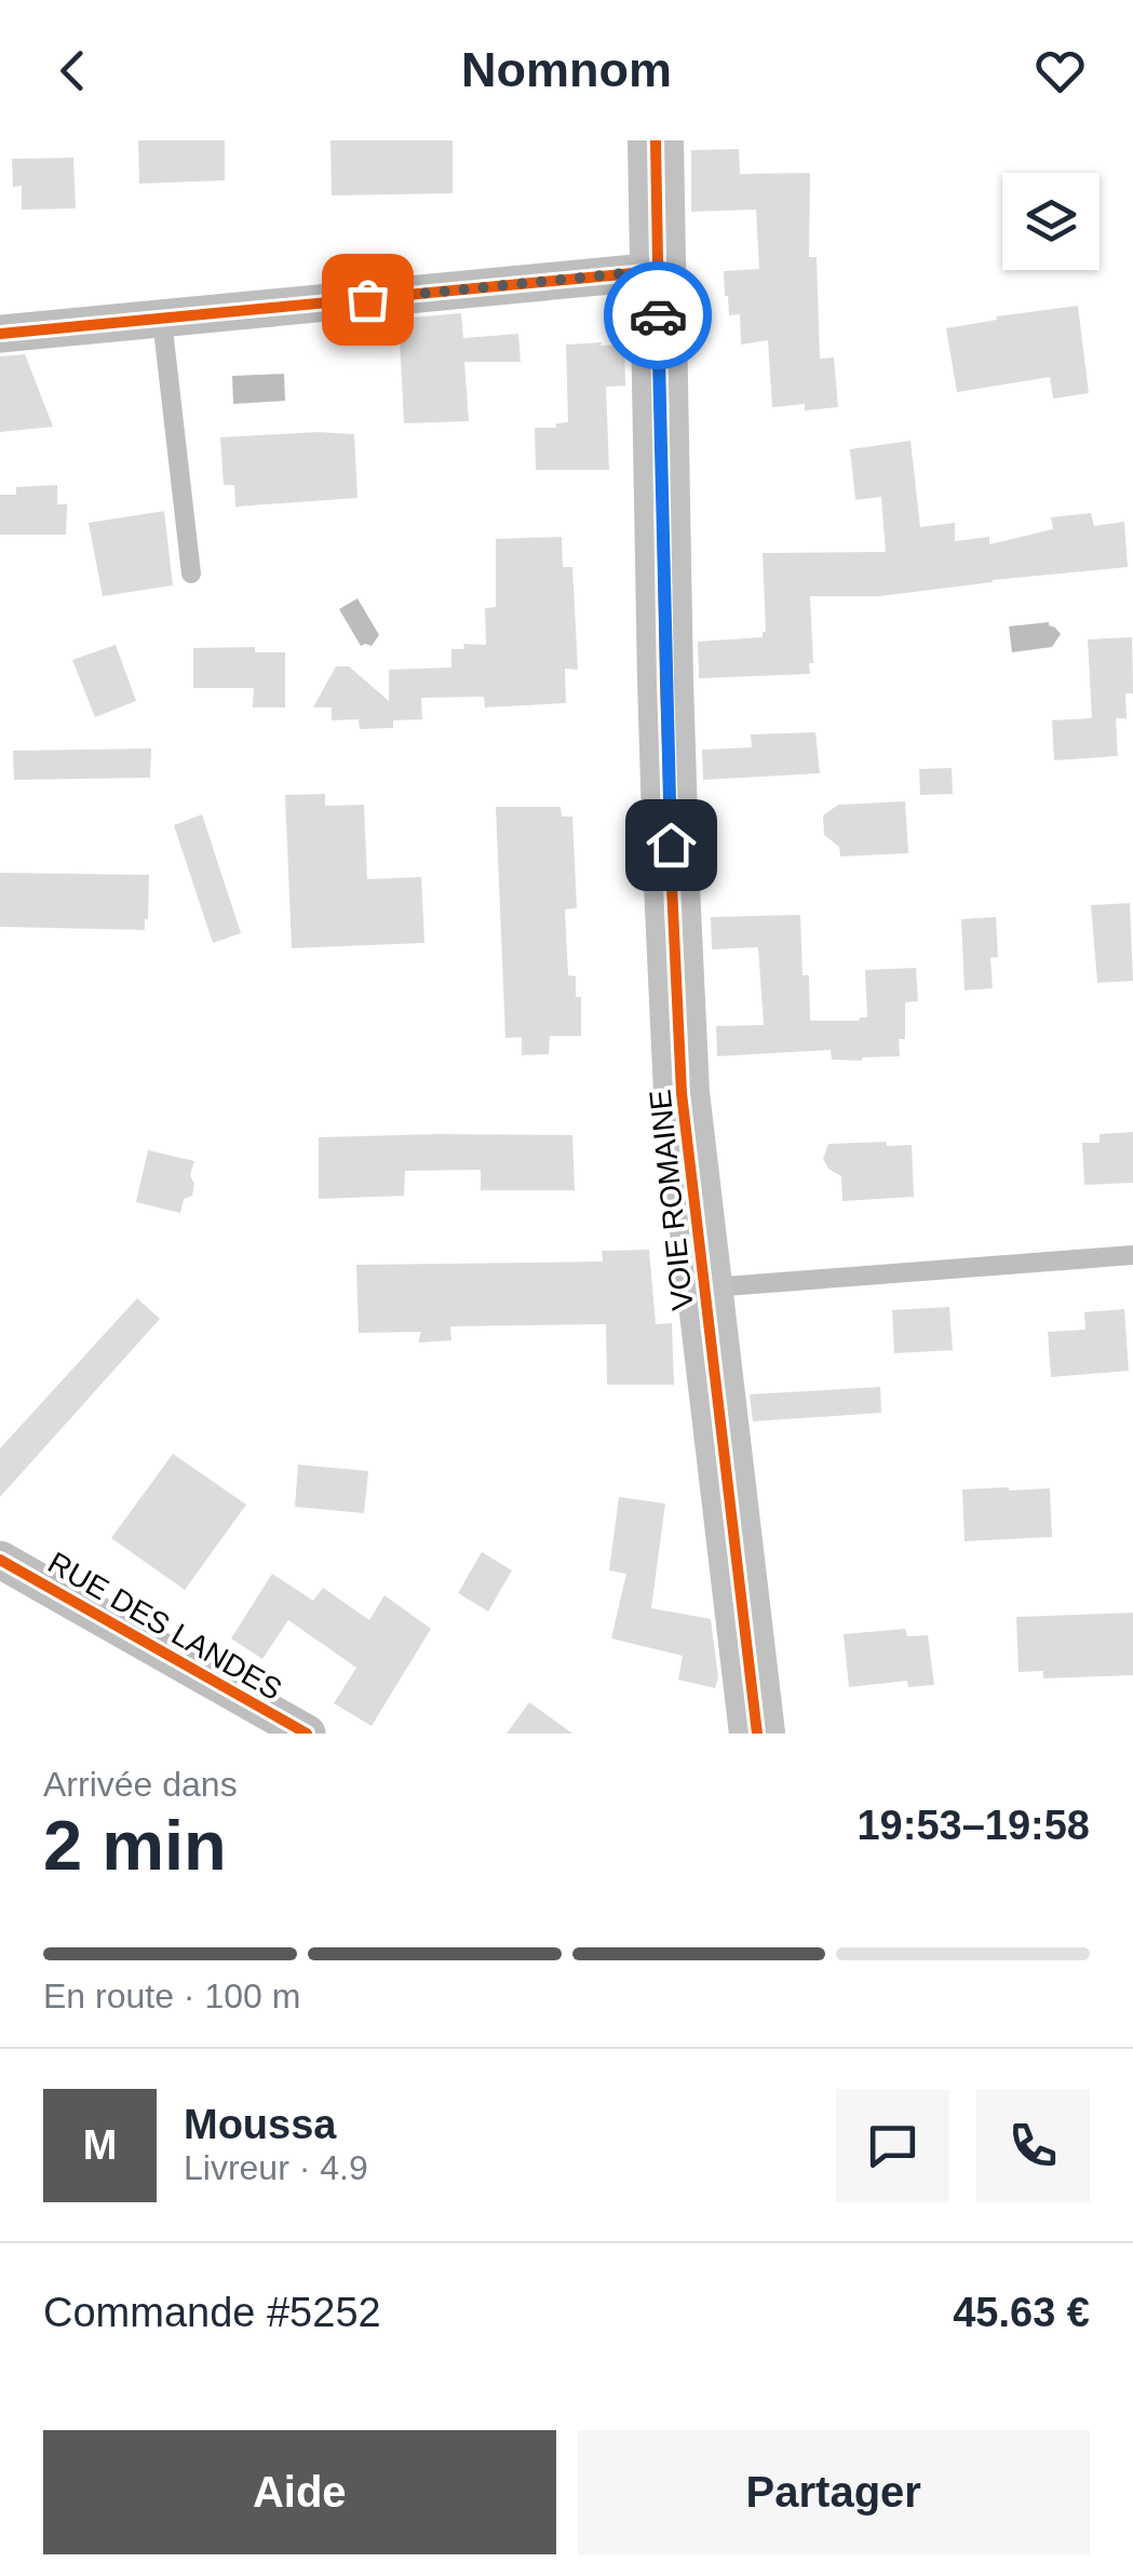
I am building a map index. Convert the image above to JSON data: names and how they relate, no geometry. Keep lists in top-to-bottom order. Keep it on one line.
{"streets":{"street":["VOIE ROMAINE","RUE DES LANDES"]},"page":{"header":"Nomnom","heading":["2 min","Arrivée dans","19:53–19:58"],"panel":["Moussa","Livreur · 4.9","Commande #5252","45.63 €"],"bar":"En route · 100 m","round":"M","buttons":["Aide","Partager"]}}
